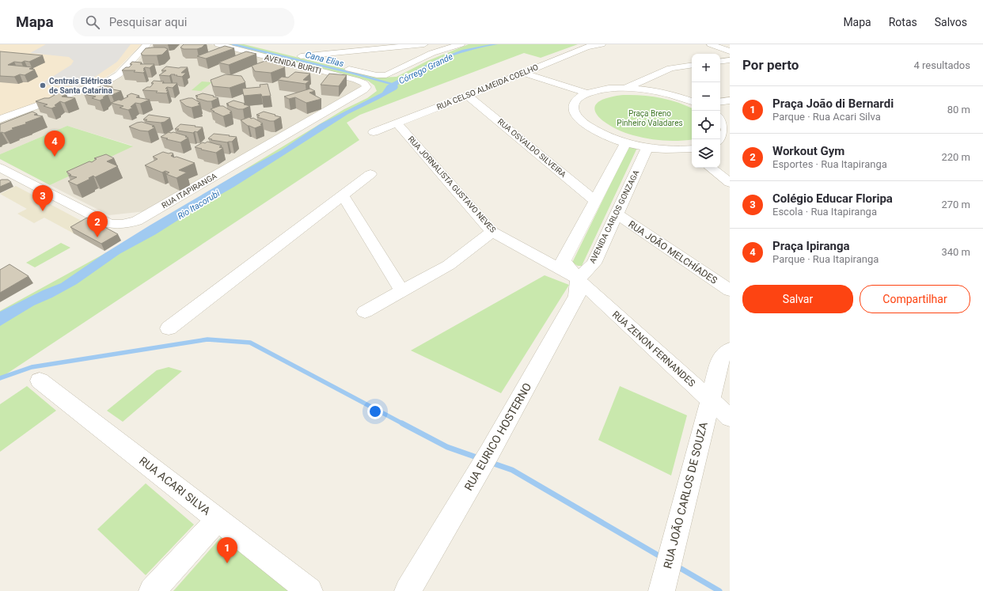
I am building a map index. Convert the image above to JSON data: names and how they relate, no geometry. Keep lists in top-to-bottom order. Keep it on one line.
{"streets":{"street":["AVENIDA BURITI","RUA CELSO ALMEIDA COELHO","RUA OSVALDO SILVEIRA","RUA JORNALISTA GUSTAVO NEVES","RUA ITAPIRANGA","AVENIDA CARLOS GONZAGA","RUA JOÃO MELCHÍADES","RUA ZENON FERNANDES","RUA EURICO HOSTERNO","RUA ACARI SILVA","RUA JOÃO CARLOS DE SOUZA"]},"crossings":[["AVENIDA BURITI","RUA ITAPIRANGA"],["RUA CELSO ALMEIDA COELHO","RUA OSVALDO SILVEIRA"],["RUA CELSO ALMEIDA COELHO","RUA JORNALISTA GUSTAVO NEVES"],["RUA JORNALISTA GUSTAVO NEVES","AVENIDA CARLOS GONZAGA"],["RUA JORNALISTA GUSTAVO NEVES","RUA ZENON FERNANDES"],["RUA JORNALISTA GUSTAVO NEVES","RUA EURICO HOSTERNO"],["AVENIDA CARLOS GONZAGA","RUA JOÃO MELCHÍADES"],["AVENIDA CARLOS GONZAGA","RUA ZENON FERNANDES"],["AVENIDA CARLOS GONZAGA","RUA EURICO HOSTERNO"],["RUA ZENON FERNANDES","RUA EURICO HOSTERNO"],["RUA ZENON FERNANDES","RUA JOÃO CARLOS DE SOUZA"]],"water":["Cana Elias","Córrego Grande","Rio Itacorubi"],"parks":["Praça Breno Pinheiro Valadares"],"places":["Centrais Elétricas de Santa Catarina"],"page":{"header":"Mapa","search":"Pesquisar aqui","nav":["Mapa","Rotas","Salvos"],"heading":["Por perto","4 resultados"],"map_buttons":["+","−"],"list":[{"mark":"1","name":"Praça João di Bernardi","note":"Parque · Rua Acari Silva","value":"80 m"},{"mark":"2","name":"Workout Gym","note":"Esportes · Rua Itapiranga","value":"220 m"},{"mark":"3","name":"Colégio Educar Floripa","note":"Escola · Rua Itapiranga","value":"270 m"},{"mark":"4","name":"Praça Ipiranga","note":"Parque · Rua Itapiranga","value":"340 m"}],"pins":["4","3","2","1"],"buttons":["Salvar","Compartilhar"]}}
